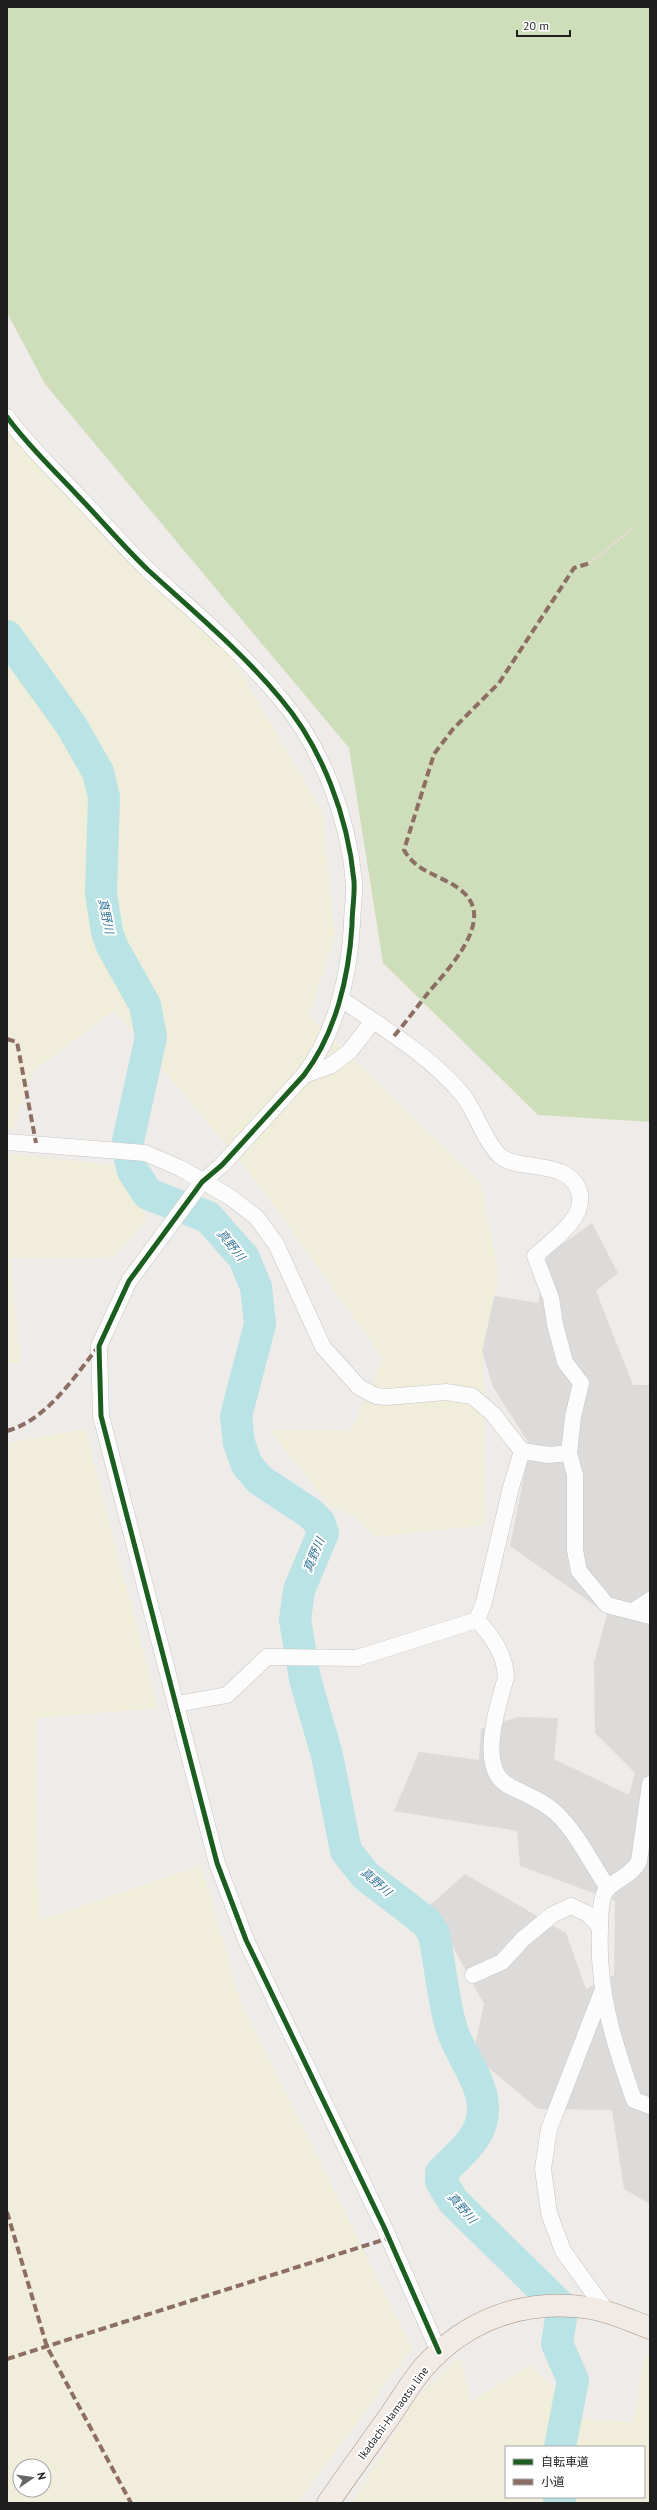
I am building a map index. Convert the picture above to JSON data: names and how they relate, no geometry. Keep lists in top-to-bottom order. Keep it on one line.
{"streets":{"main road":["Ikadachi-Hamaotsu line"]},"water":["真野川"],"legend":["自転車道","小道"],"scale_bar":"20 m","north":"right"}
